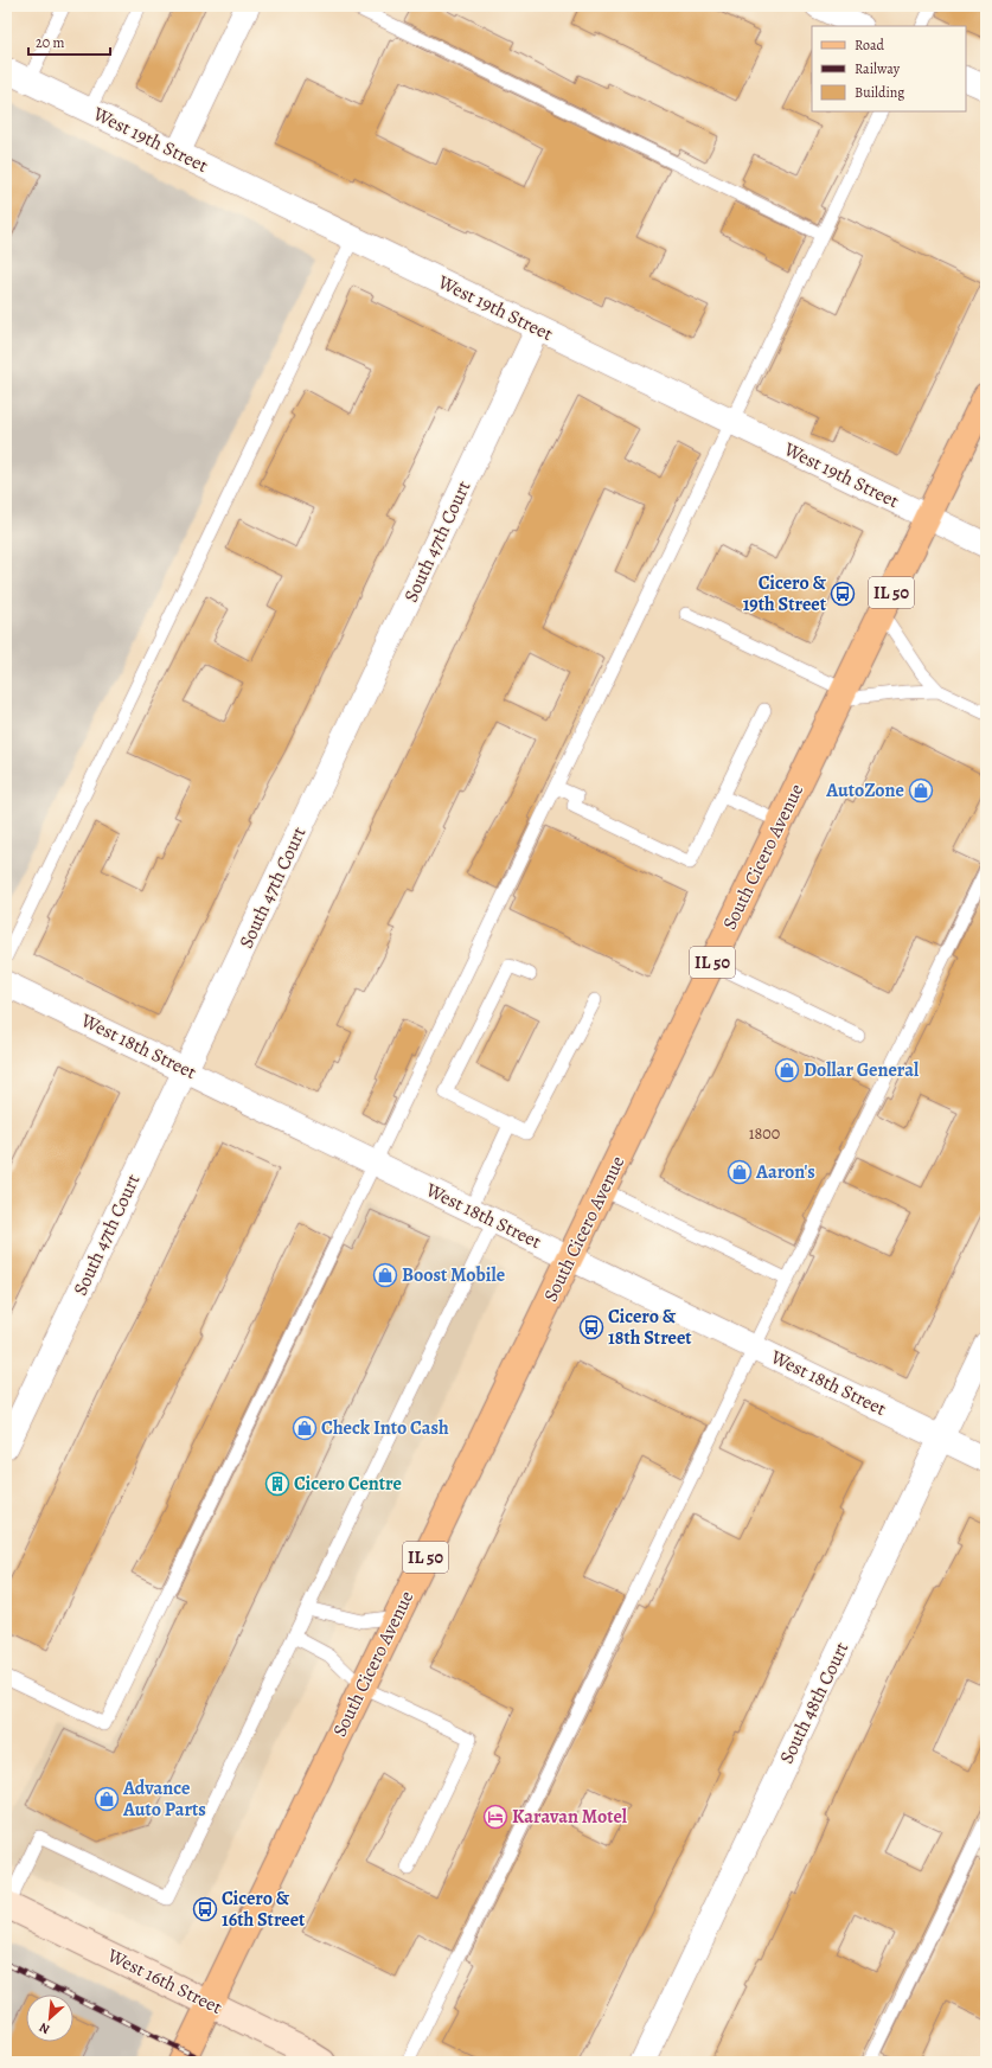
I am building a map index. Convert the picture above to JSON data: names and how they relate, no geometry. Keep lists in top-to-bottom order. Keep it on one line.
{"streets":{"main road":["IL 50","South Cicero Avenue"],"street":["West 19th Street","South 47th Court","West 18th Street","South 48th Court","West 16th Street"]},"crossings":[["West 19th Street","South 47th Court"],["West 19th Street","South Cicero Avenue"],["South 47th Court","West 18th Street"],["South Cicero Avenue","West 18th Street"],["South Cicero Avenue","West 16th Street"],["West 18th Street","South 48th Court"]],"places":{"bus stop":["Cicero & 19th Street","Cicero & 18th Street","Cicero & 16th Street"],"shop":["AutoZone","Dollar General","Aaron's","Boost Mobile","Check Into Cash","Advance Auto Parts"],"building":["Cicero Centre"],"hotel":["Karavan Motel"]},"house_numbers":["1800"],"legend":["Road","Railway","Building"],"scale_bar":"20 m","north":"bottom left"}
